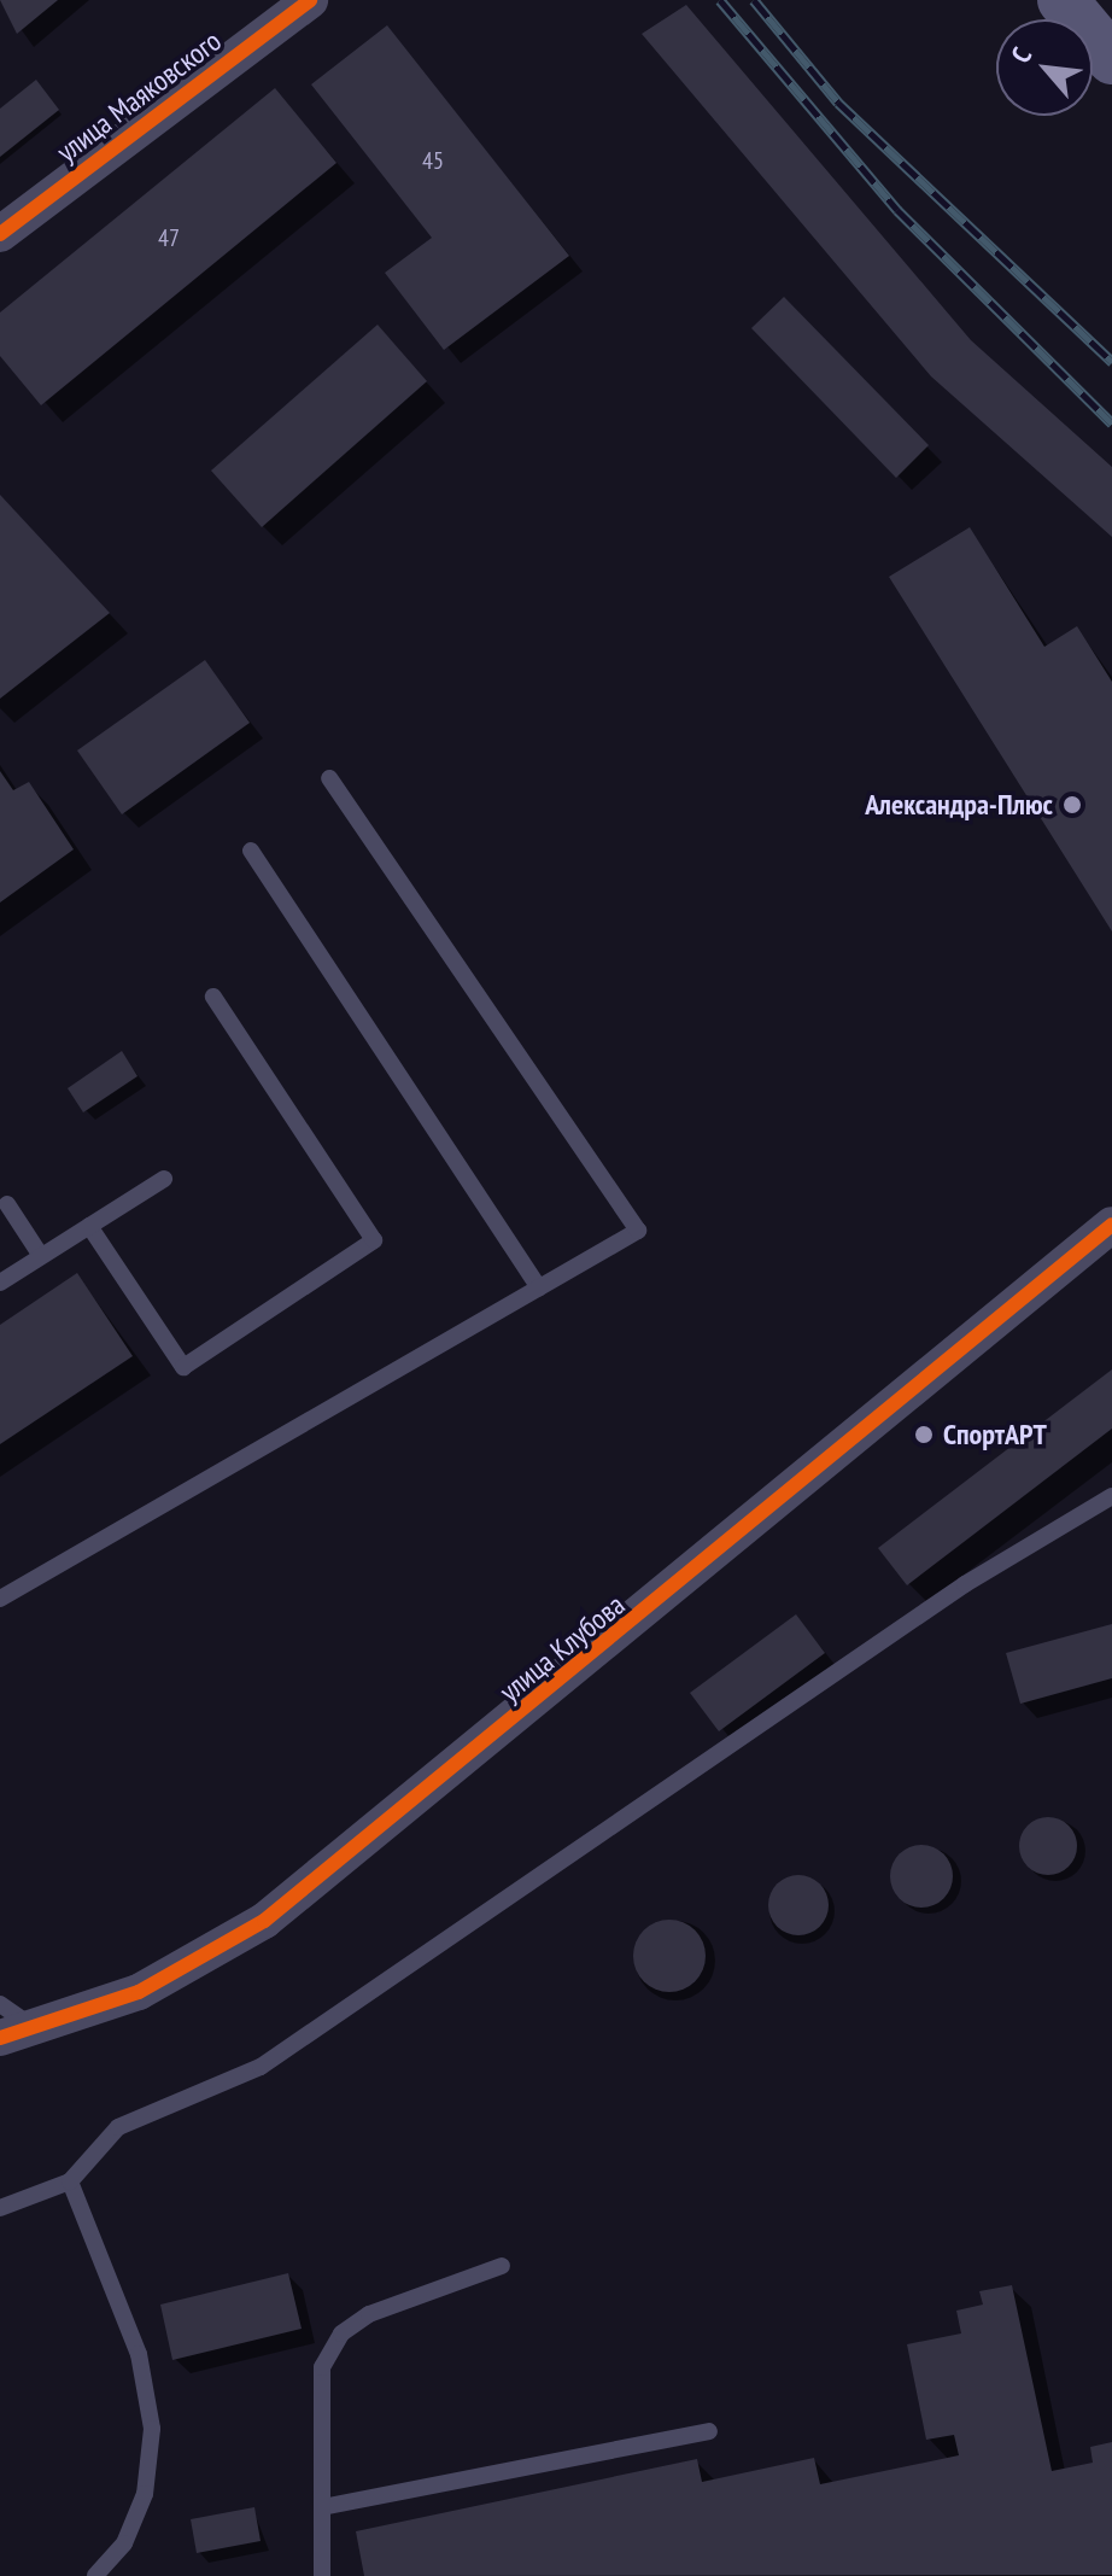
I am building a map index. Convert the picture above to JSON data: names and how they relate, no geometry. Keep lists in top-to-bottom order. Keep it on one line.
{"streets":{"street":["улица Маяковского","улица Клубова"]},"places":["Александра-Плюс","СпортАРТ"],"house_numbers":["45","47"],"north":"top left"}
